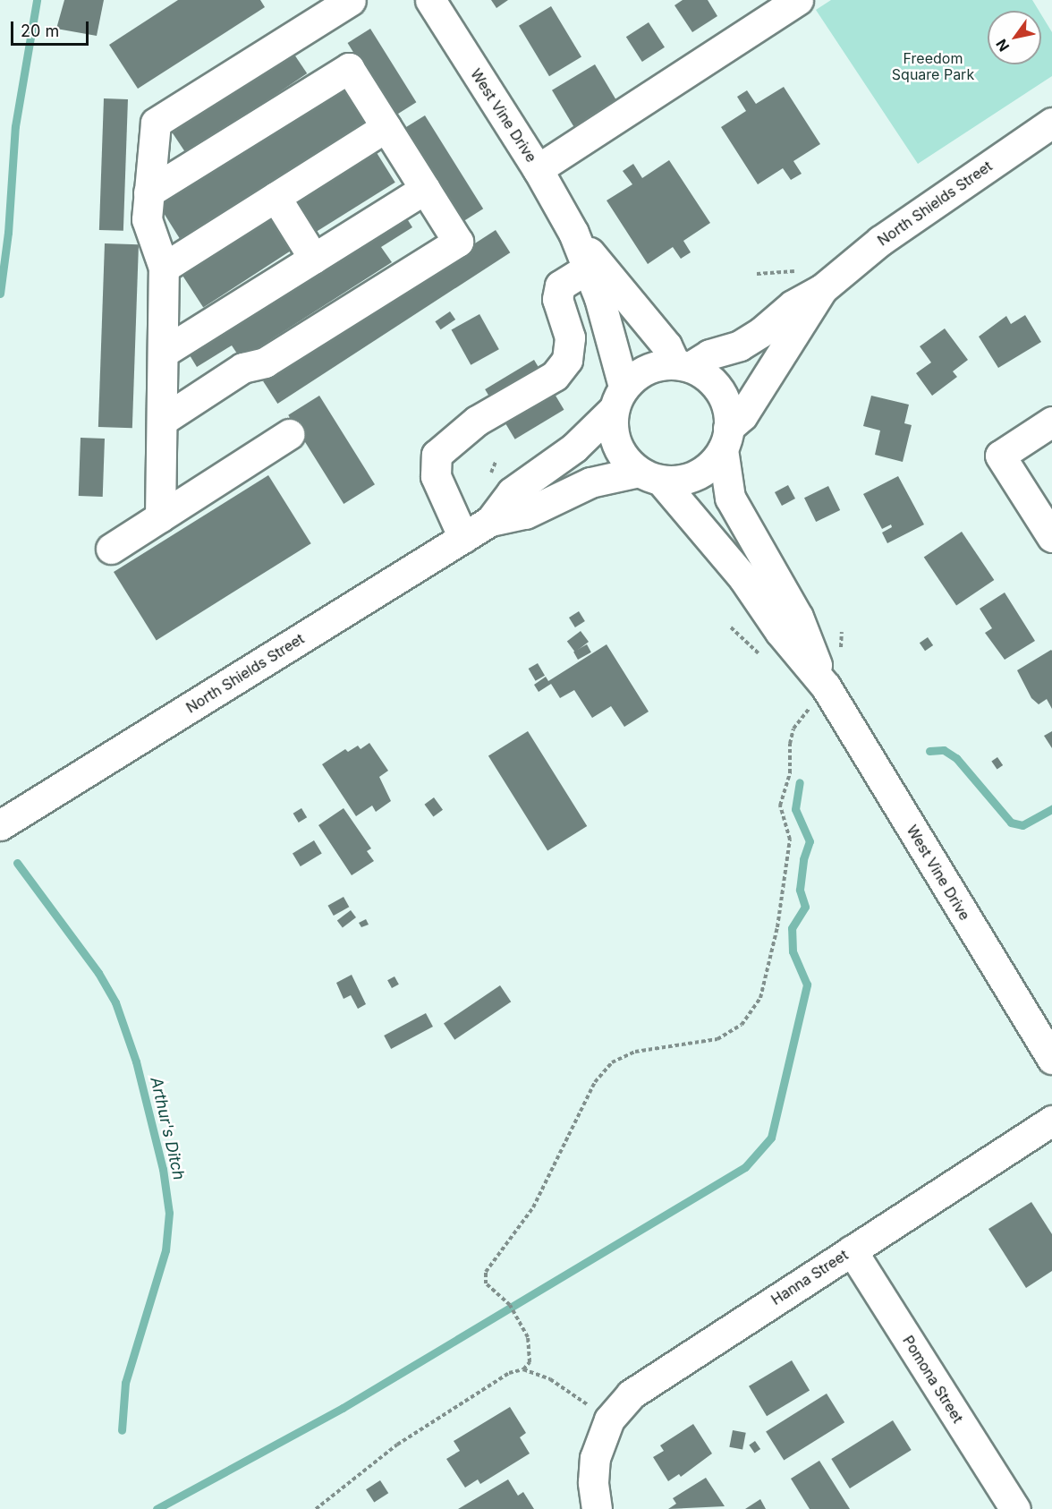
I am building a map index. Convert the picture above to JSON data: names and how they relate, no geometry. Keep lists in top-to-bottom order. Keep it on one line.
{"streets":{"street":["West Vine Drive","North Shields Street","Hanna Street","Pomona Street"]},"crossings":[["West Vine Drive","North Shields Street"],["Hanna Street","Pomona Street"]],"water":["Arthur's Ditch"],"parks":["Freedom Square Park"],"scale_bar":"20 m","north":"bottom left"}
